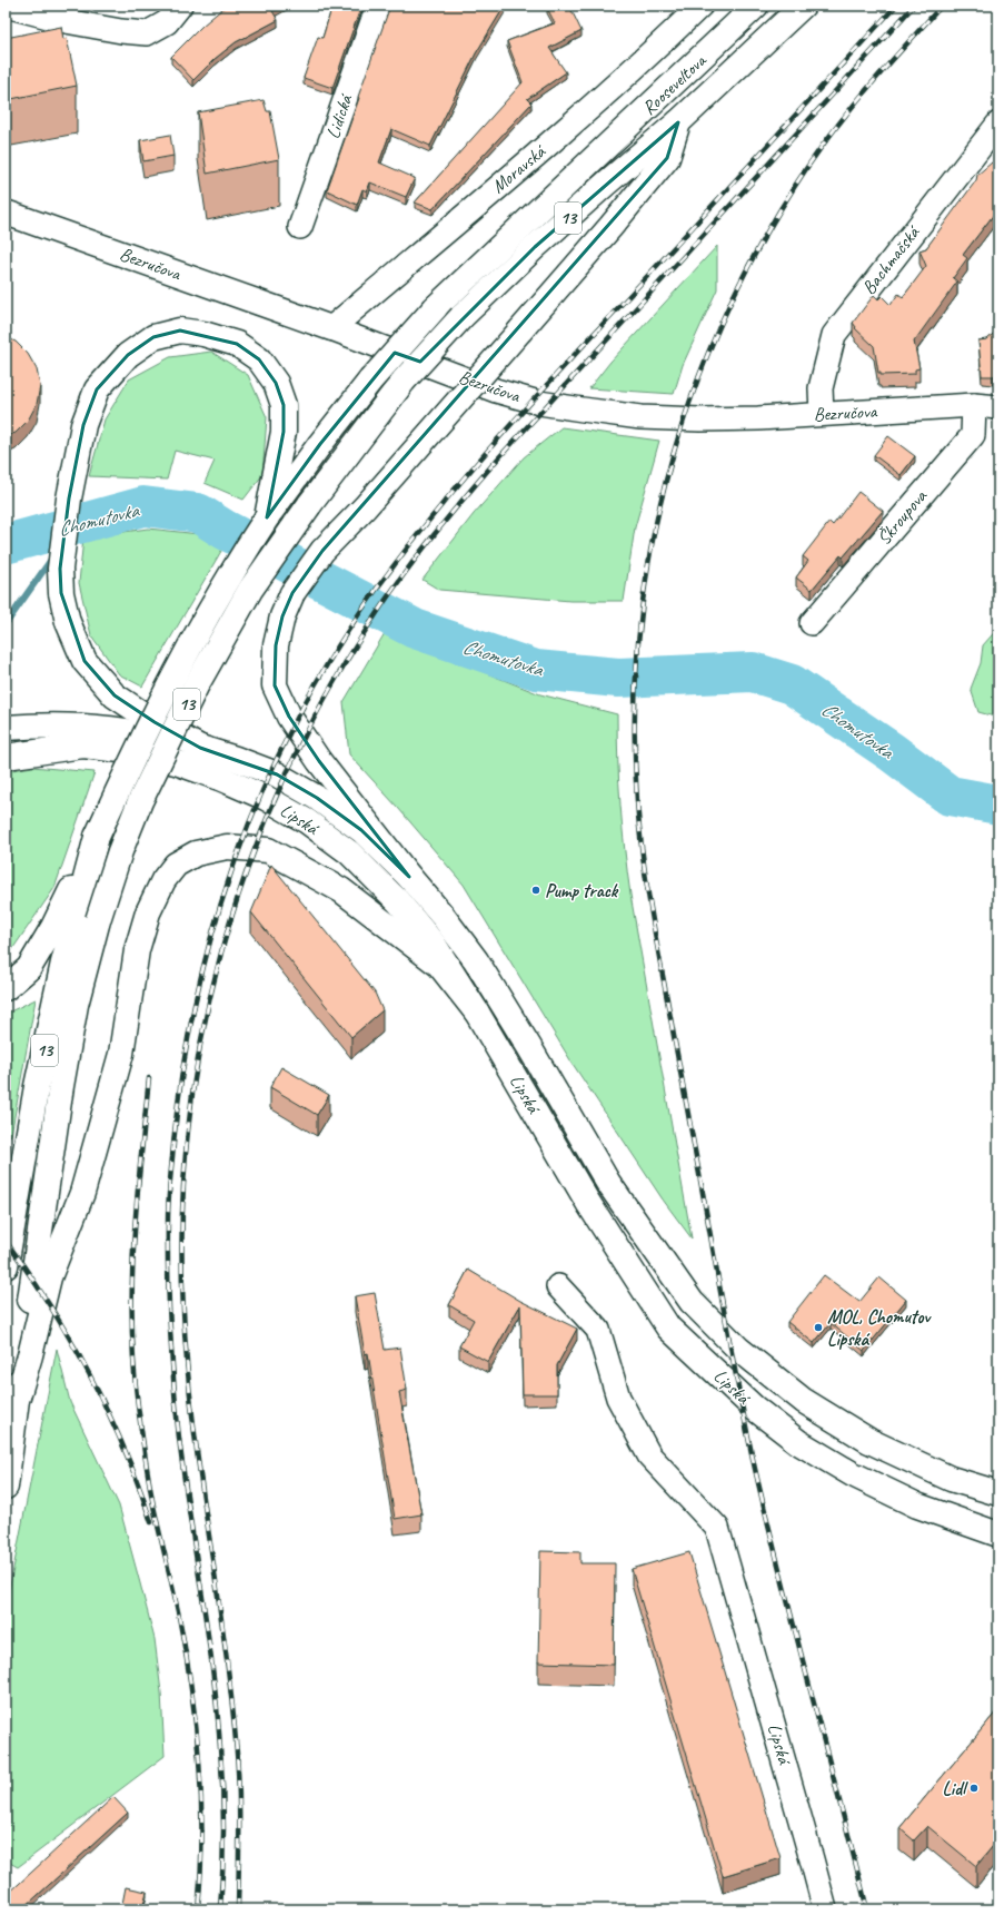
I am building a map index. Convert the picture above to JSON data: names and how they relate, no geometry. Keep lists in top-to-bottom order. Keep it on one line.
{"streets":{"main road":["Rooseveltova","13","Bezručova","Lipská"],"street":["Lidická","Moravská","Bachmačská","Škroupova"]},"crossings":[["Rooseveltova","13"],["Moravská","Bezručova"],["Bachmačská","Bezručova"],["Bezručova","Škroupova"]],"water":["Chomutovka"],"places":["Pump track","MOL, Chomutov Lipská","Lidl"]}
